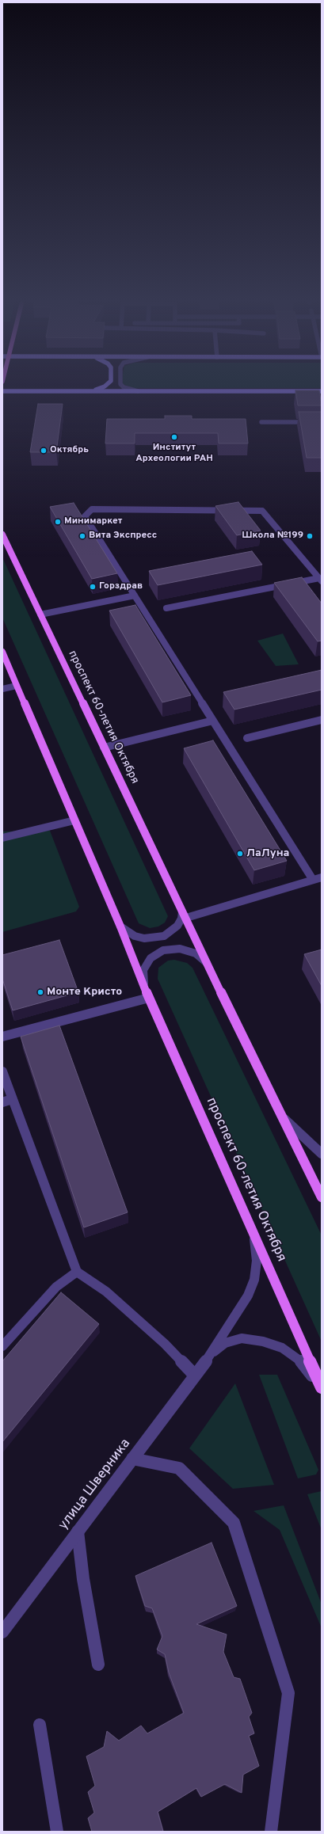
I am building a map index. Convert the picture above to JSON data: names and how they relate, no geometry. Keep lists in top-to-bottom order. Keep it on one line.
{"streets":{"main road":["проспект 60-летия Октября"],"street":["улица Шверника"]},"crossings":[["проспект 60-летия Октября","улица Шверника"]],"places":["Институт Археологии РАН","Октябрь","Минимаркет","Вита Экспресс","Школа №199","Горздрав","ЛаЛуна","Монте Кристо"]}
